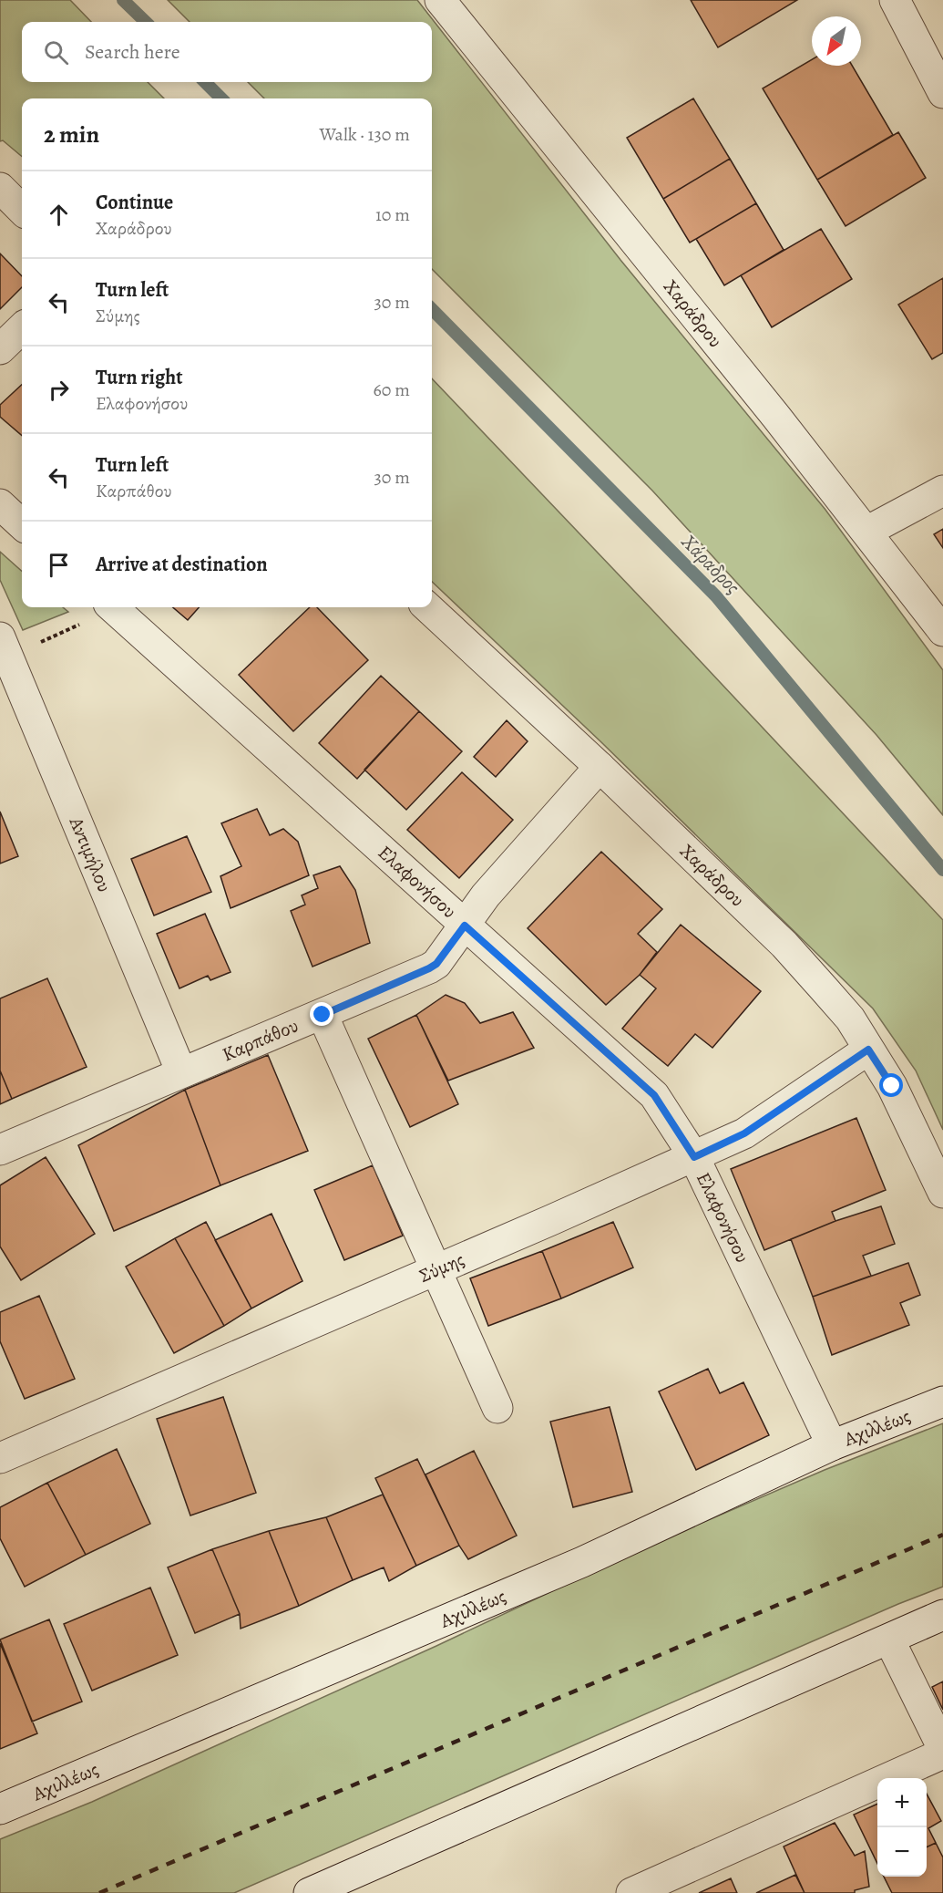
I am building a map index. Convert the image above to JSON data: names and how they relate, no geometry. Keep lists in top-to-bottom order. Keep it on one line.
{"streets":{"street":["Χαράδρου","Αντιμήλου","Ελαφονήσου","Καρπάθου","Σύμης","Αχιλλέως"]},"crossings":[["Χαράδρου","Καρπάθου"],["Χαράδρου","Σύμης"],["Αντιμήλου","Καρπάθου"],["Ελαφονήσου","Καρπάθου"],["Ελαφονήσου","Σύμης"],["Ελαφονήσου","Αχιλλέως"]],"water":["Χάραδρος"],"north":"bottom left","page":{"search":"Search here","heading":["2 min","Walk · 130 m"],"list":[["Continue","Χαράδρου","10 m"],["Turn left","Σύμης","30 m"],["Turn right","Ελαφονήσου","60 m"],["Turn left","Καρπάθου","30 m"],"Arrive at destination"],"map_buttons":["+","−"]}}
